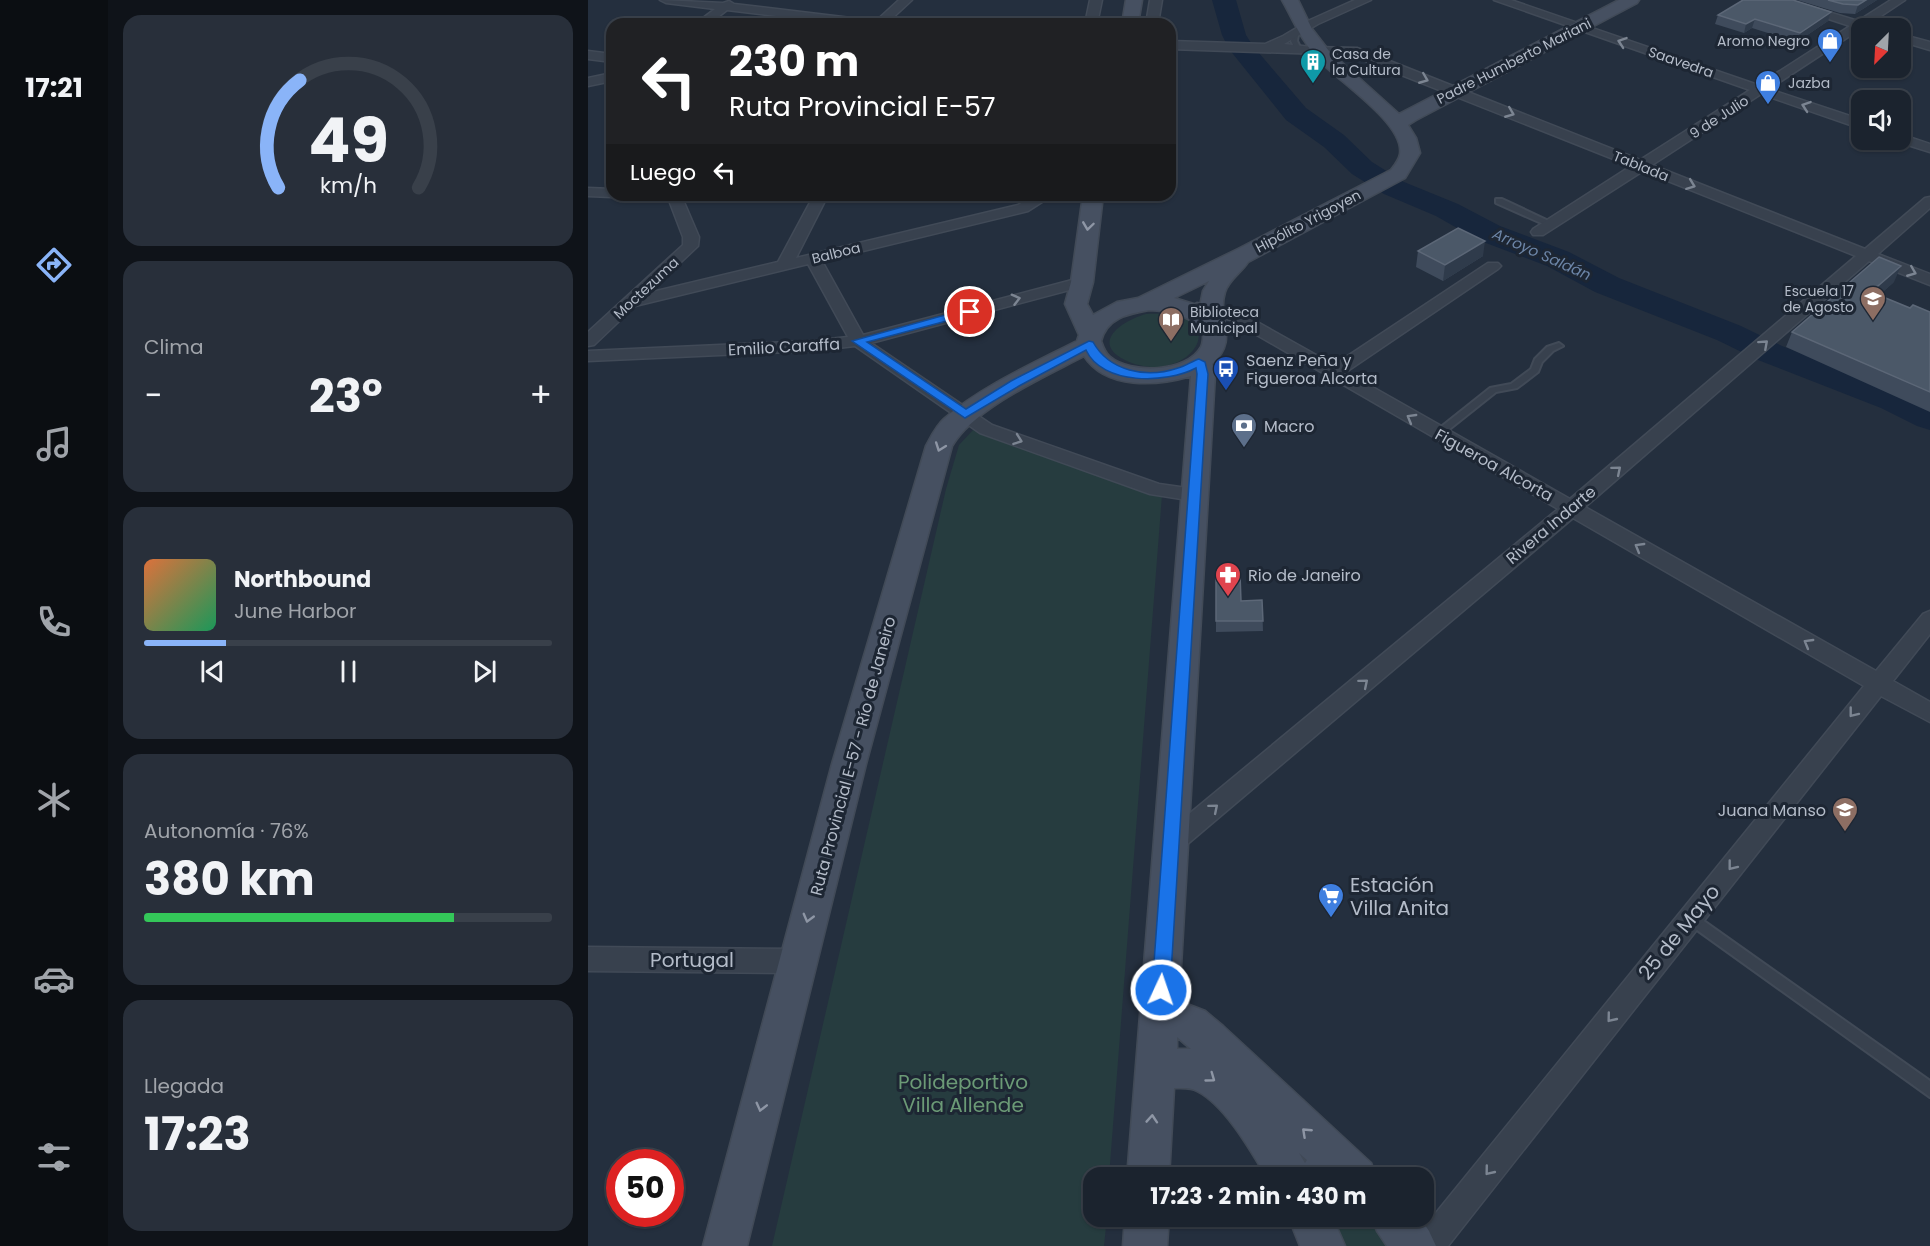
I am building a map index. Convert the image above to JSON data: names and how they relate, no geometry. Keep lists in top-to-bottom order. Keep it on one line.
{"streets":{"main road":["Padre Humberto Mariani","Hipólito Yrigoyen","Ruta Provincial E-57 - Río de Janeiro"],"street":["Saavedra","9 de Julio","Tablada","Balboa","Moctezuma","Emilio Caraffa","Figueroa Alcorta","Rivera Indarte","25 de Mayo","Portugal"]},"crossings":[["Padre Humberto Mariani","Saavedra"],["Padre Humberto Mariani","Tablada"],["Saavedra","9 de Julio"],["9 de Julio","Tablada"],["Tablada","Rivera Indarte"],["Hipólito Yrigoyen","Figueroa Alcorta"],["Hipólito Yrigoyen","Ruta Provincial E-57 - Río de Janeiro"],["Balboa","Moctezuma"],["Emilio Caraffa","Ruta Provincial E-57 - Río de Janeiro"],["Figueroa Alcorta","Rivera Indarte"],["Figueroa Alcorta","Ruta Provincial E-57 - Río de Janeiro"],["Figueroa Alcorta","25 de Mayo"],["Ruta Provincial E-57 - Río de Janeiro","Portugal"]],"one_way":["Saavedra","Tablada","Emilio Caraffa","Figueroa Alcorta","Rivera Indarte","Ruta Provincial E-57 - Río de Janeiro","25 de Mayo"],"water":["Arroyo Saldán"],"parks":["Polideportivo Villa Allende"],"places":{"shop":["Aromo Negro","Jazba"],"building":["Casa de la Cultura"],"school or university":["Escuela 17 de Agosto","Juana Manso"],"library":["Biblioteca Municipal"],"bus stop":["Saenz Peña y Figueroa Alcorta"],"bank":["Macro"],"pharmacy":["Rio de Janeiro"],"supermarket":["Estación Villa Anita"]},"north":"bottom left","page":{"tabs":"17:21","turn":["230 m","Ruta Provincial E-57"],"then":"Luego","tile":["Clima",["Autonomía · 76%","380 km"],["Llegada","17:23"]],"heat":["−","23°","+"],"song":["Northbound","June Harbor"],"limit":"50","trip":"17:23 · 2 min · 430 m","gauge":["49","km/h"]}}
